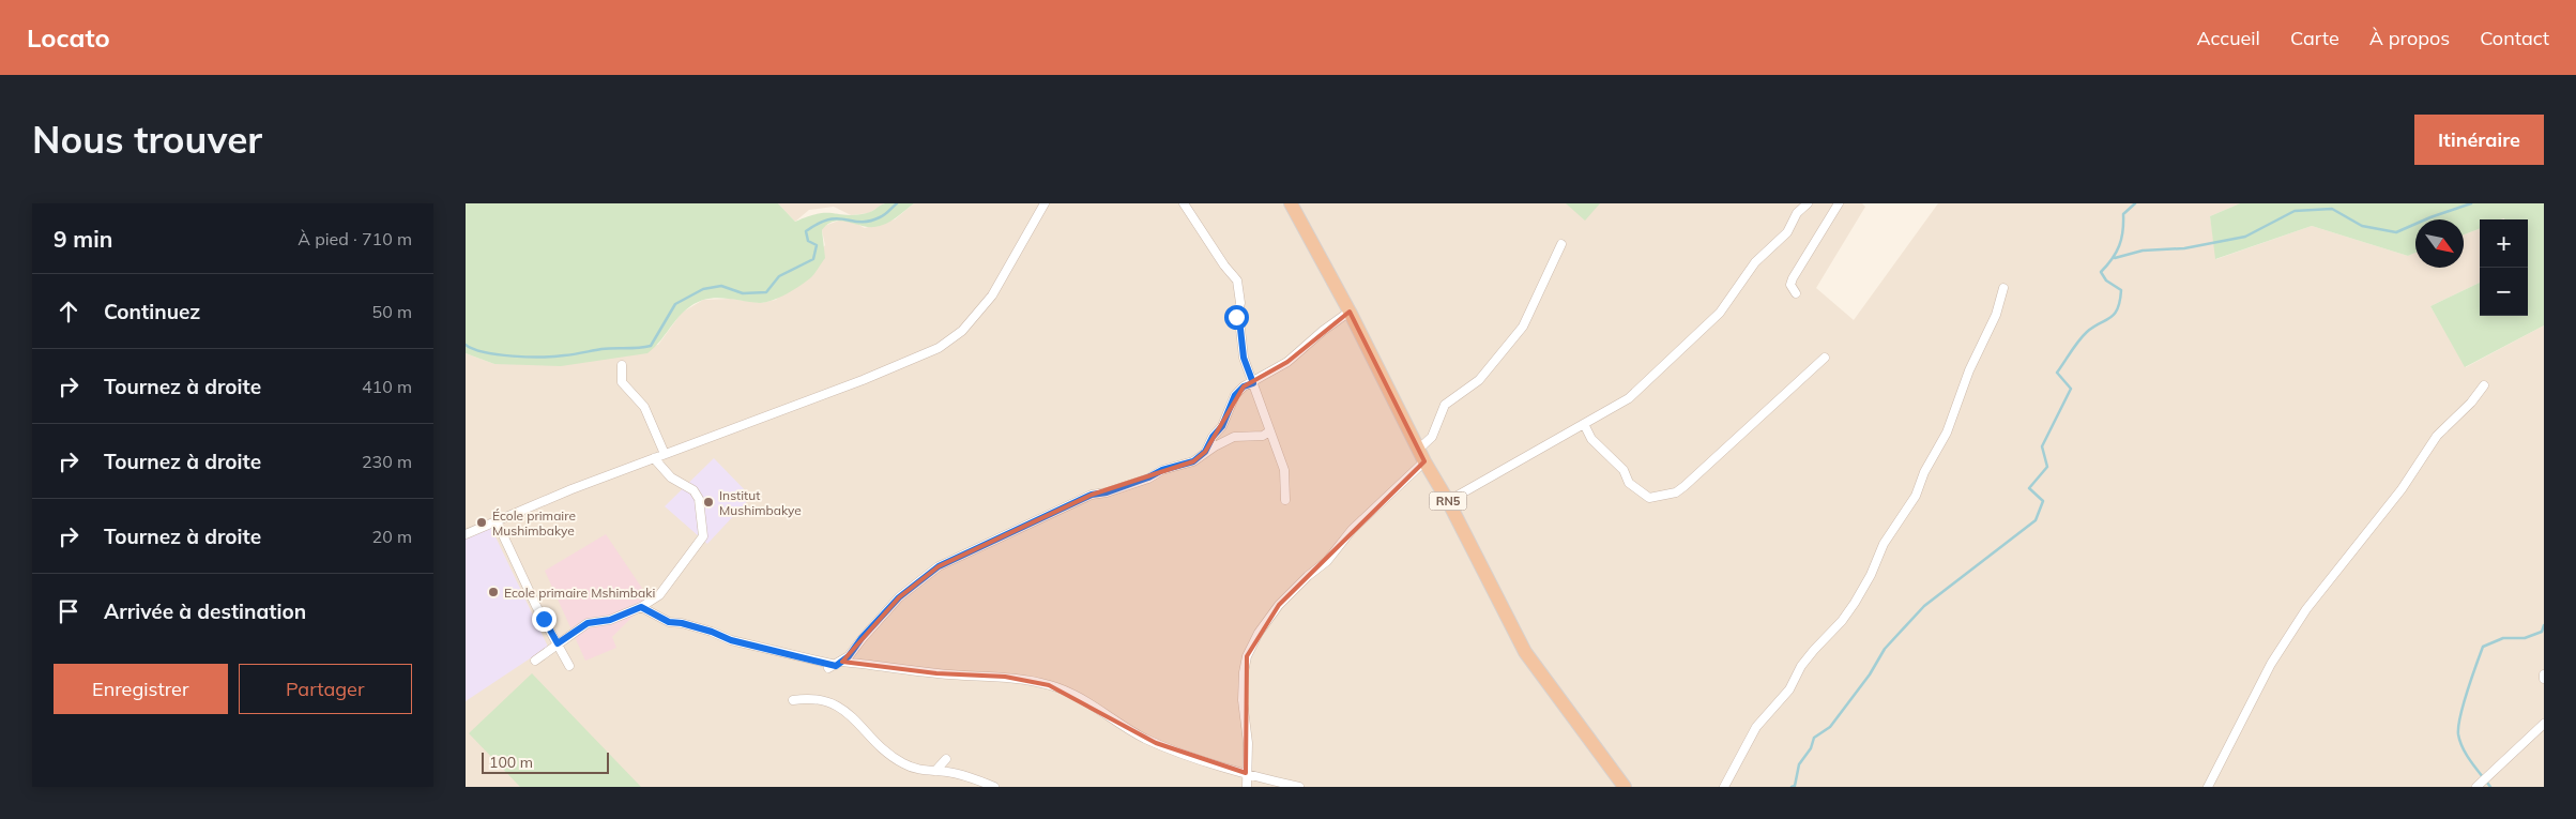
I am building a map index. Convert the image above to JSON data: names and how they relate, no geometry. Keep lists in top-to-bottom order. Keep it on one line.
{"streets":{"highway":["RN5"]},"places":["Institut Mushimbakye","École primaire Mushimbakye","Ecole primaire Mshimbaki"],"scale_bar":"100 m","north":"bottom right","page":{"header":"Locato","nav":["Accueil","Carte","À propos","Contact"],"buttons":["Itinéraire",["Enregistrer","Partager"]],"title":"Nous trouver","heading":["9 min","À pied · 710 m"],"map_buttons":["+","−"],"list":[["Continuez","50 m"],["Tournez à droite","410 m"],["Tournez à droite","230 m"],["Tournez à droite","20 m"],"Arrivée à destination"],"scale":"100 m"}}
